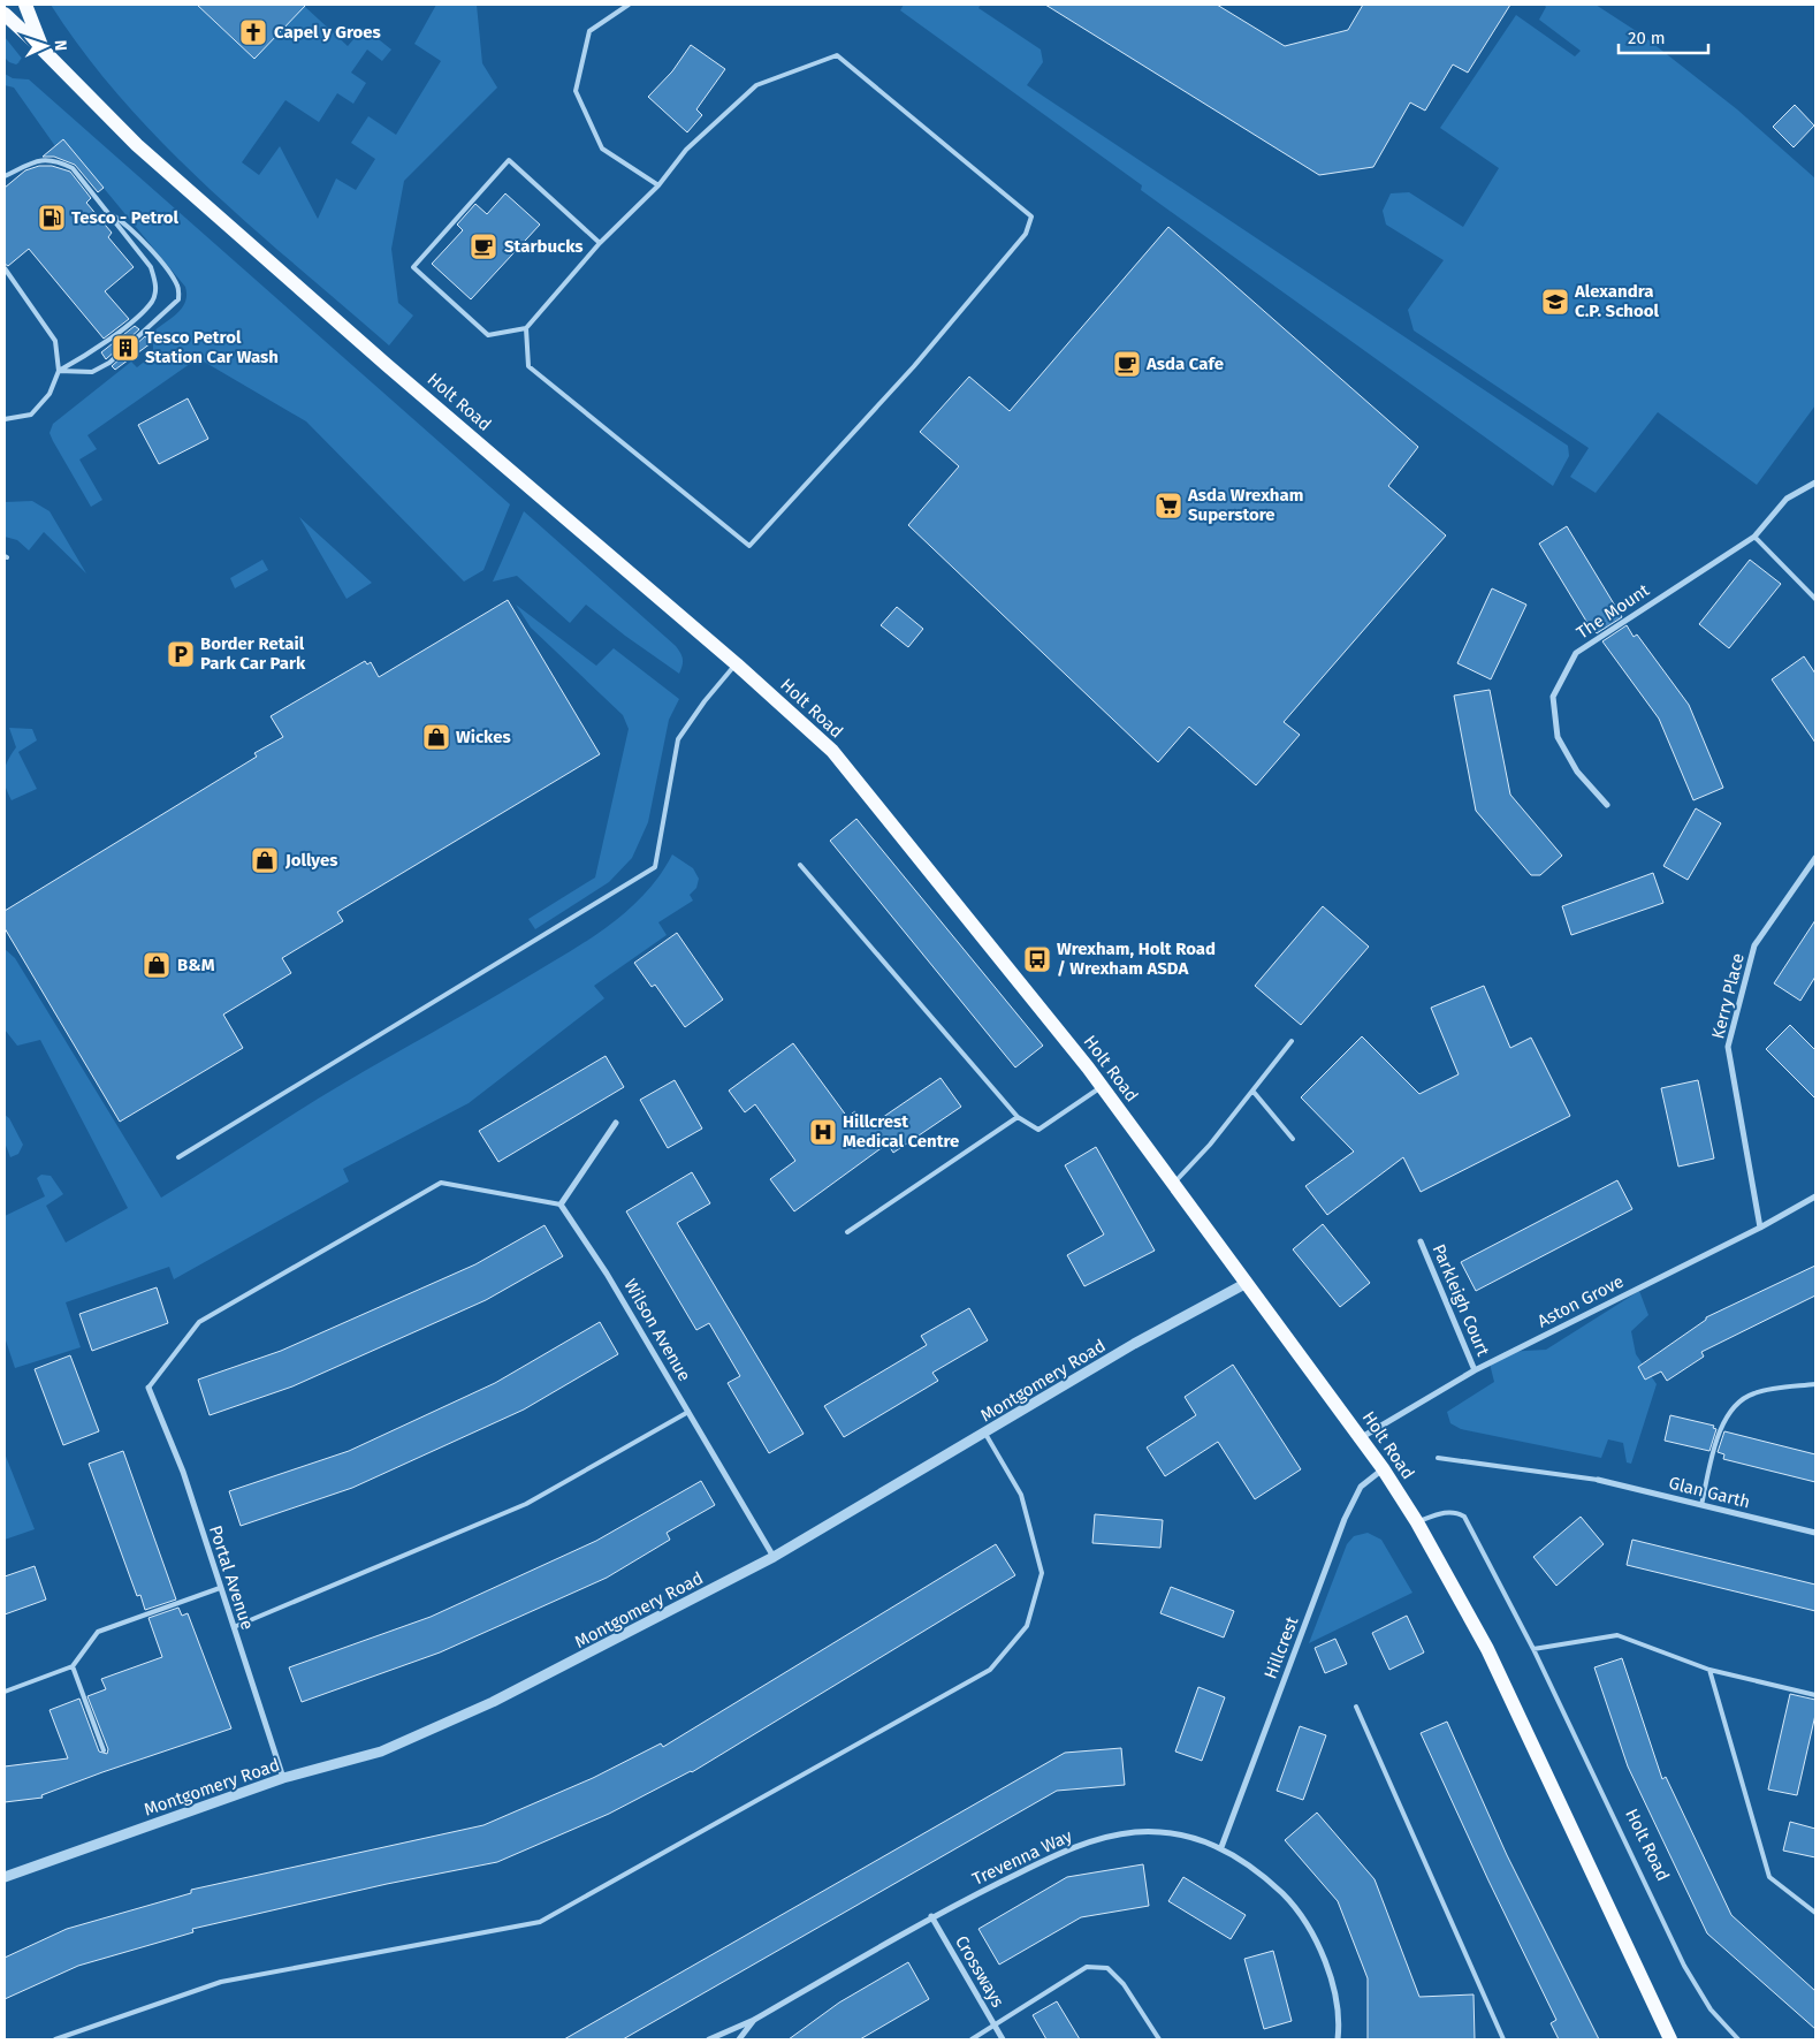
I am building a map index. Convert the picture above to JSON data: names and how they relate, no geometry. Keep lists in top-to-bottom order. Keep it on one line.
{"streets":{"main road":["Holt Road"],"street":["The Mount","Kerry Place","Parkleigh Court","Aston Grove","Wilson Avenue","Montgomery Road","Glan Garth","Portal Avenue","Hillcrest","Trevenna Way","Crossways"]},"crossings":[["Holt Road","Aston Grove"],["Holt Road","Montgomery Road"],["Holt Road","Hillcrest"],["Kerry Place","Aston Grove"],["Parkleigh Court","Aston Grove"],["Wilson Avenue","Montgomery Road"],["Montgomery Road","Portal Avenue"],["Hillcrest","Trevenna Way"],["Trevenna Way","Crossways"]],"places":{"church":["Capel y Groes"],"fuel station":["Tesco - Petrol"],"cafe":["Starbucks","Asda Cafe"],"school or university":["Alexandra C.P. School"],"building":["Tesco Petrol Station Car Wash"],"supermarket":["Asda Wrexham Superstore"],"parking":["Border Retail Park Car Park"],"shop":["Wickes","Jollyes","B&M"],"bus stop":["Wrexham, Holt Road / Wrexham ASDA"],"hospital":["Hillcrest Medical Centre"]},"scale_bar":"20 m","north":"right"}
